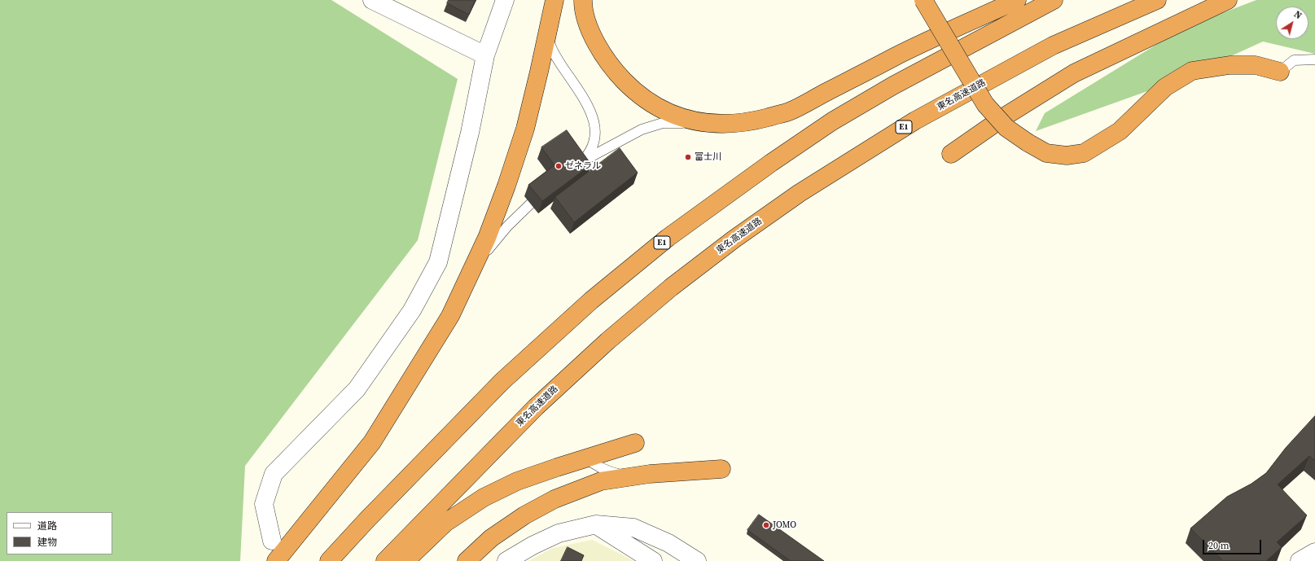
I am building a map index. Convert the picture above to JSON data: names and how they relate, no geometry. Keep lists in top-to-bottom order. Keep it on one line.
{"streets":{"highway":["東名高速道路","E1"]},"places":["富士川","ゼネラル","JOMO"],"legend":["道路","建物"],"scale_bar":"20 m","north":"top right"}
